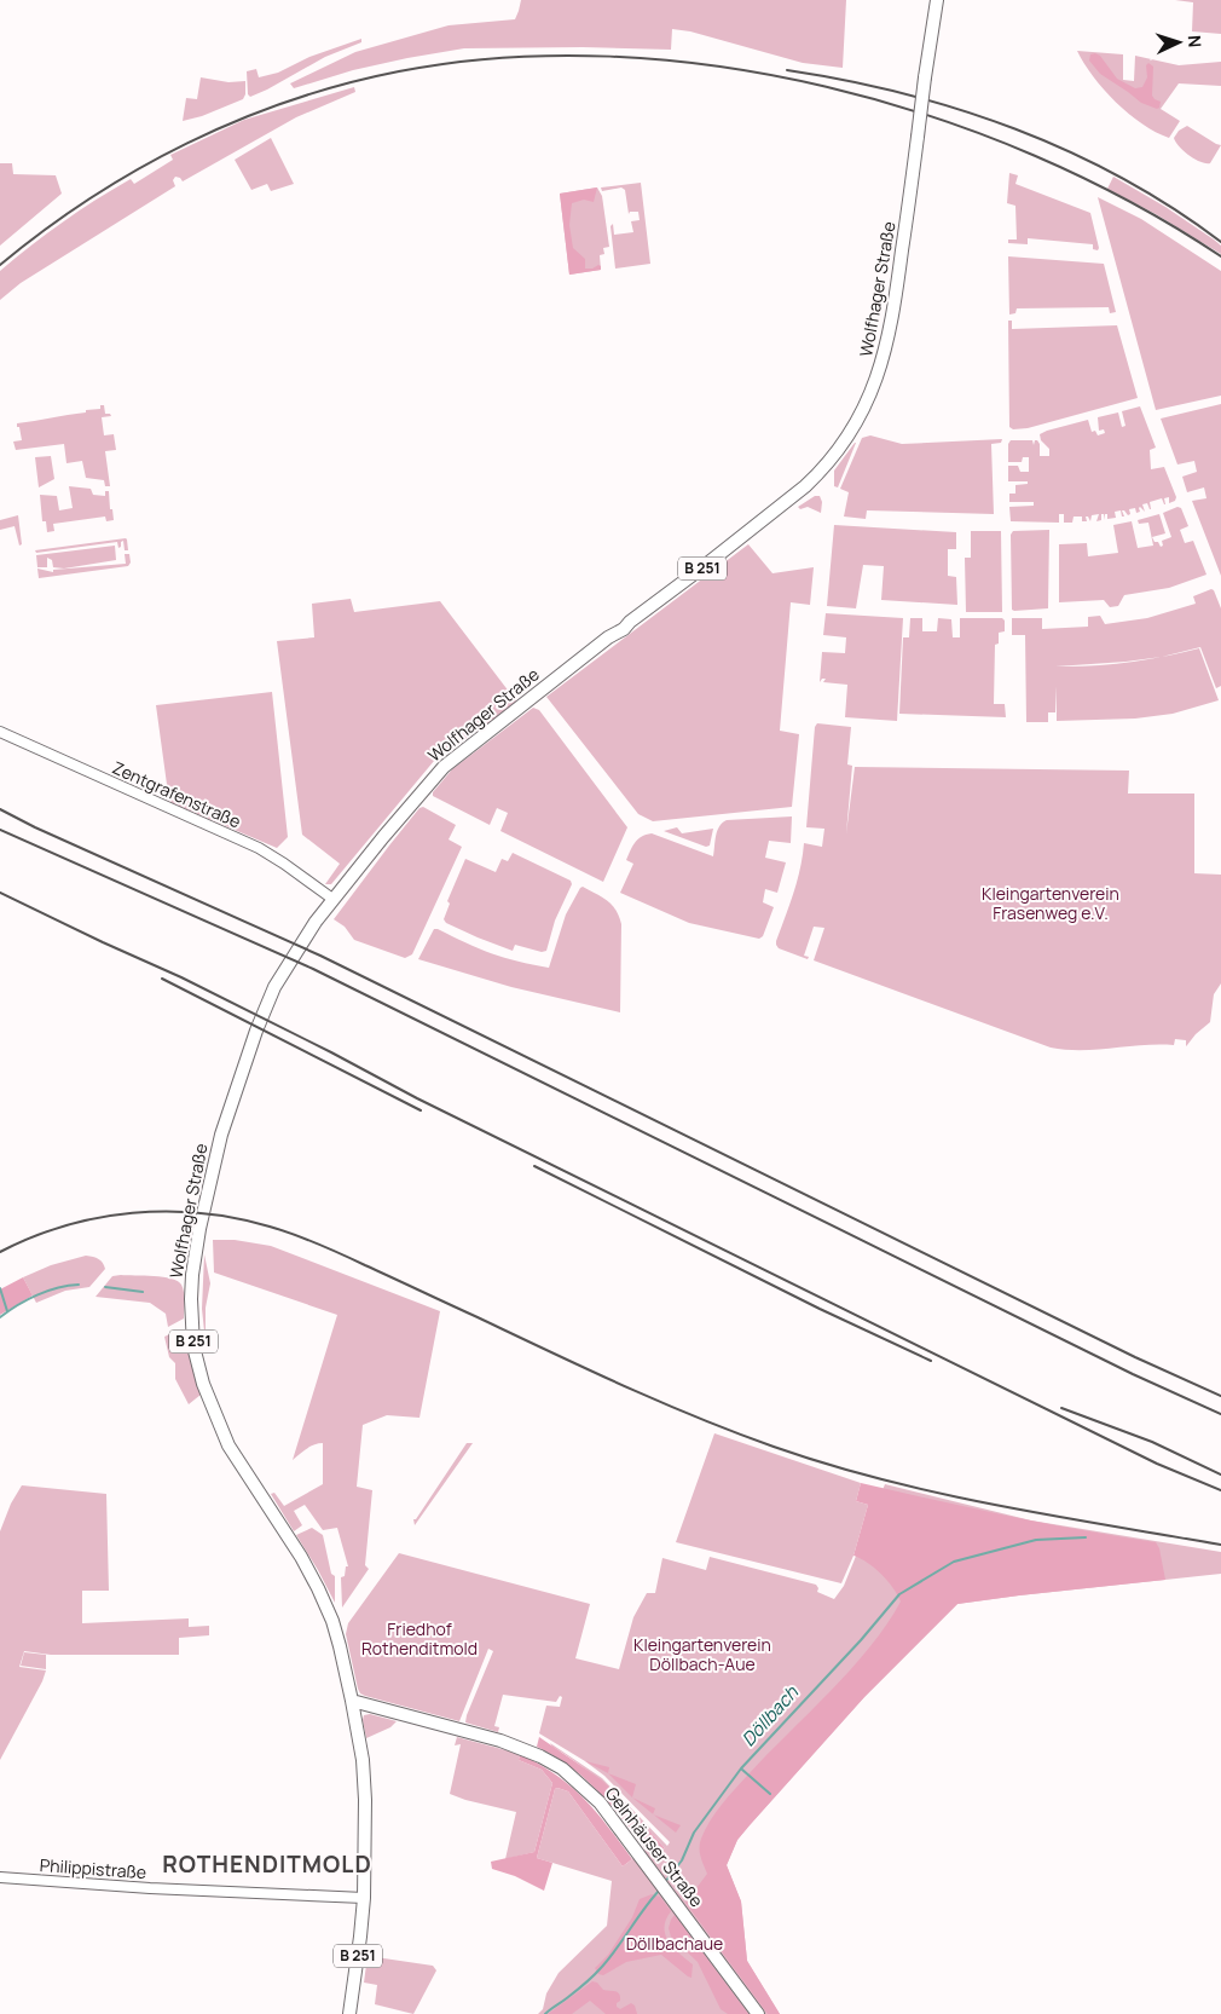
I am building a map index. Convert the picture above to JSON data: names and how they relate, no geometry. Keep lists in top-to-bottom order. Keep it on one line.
{"streets":{"main road":["Wolfhager Straße","B 251","Gelnhäuser Straße"],"street":["Zentgrafenstraße","Philippistraße"]},"crossings":[["Wolfhager Straße","Zentgrafenstraße"],["Wolfhager Straße","Gelnhäuser Straße"],["Wolfhager Straße","Philippistraße"]],"districts":["ROTHENDITMOLD"],"water":["Döllbach"],"parks":["Kleingartenverein Frasenweg e.V.","Friedhof Rothenditmold","Kleingartenverein Döllbach-Aue","Döllbachaue"],"north":"right"}
